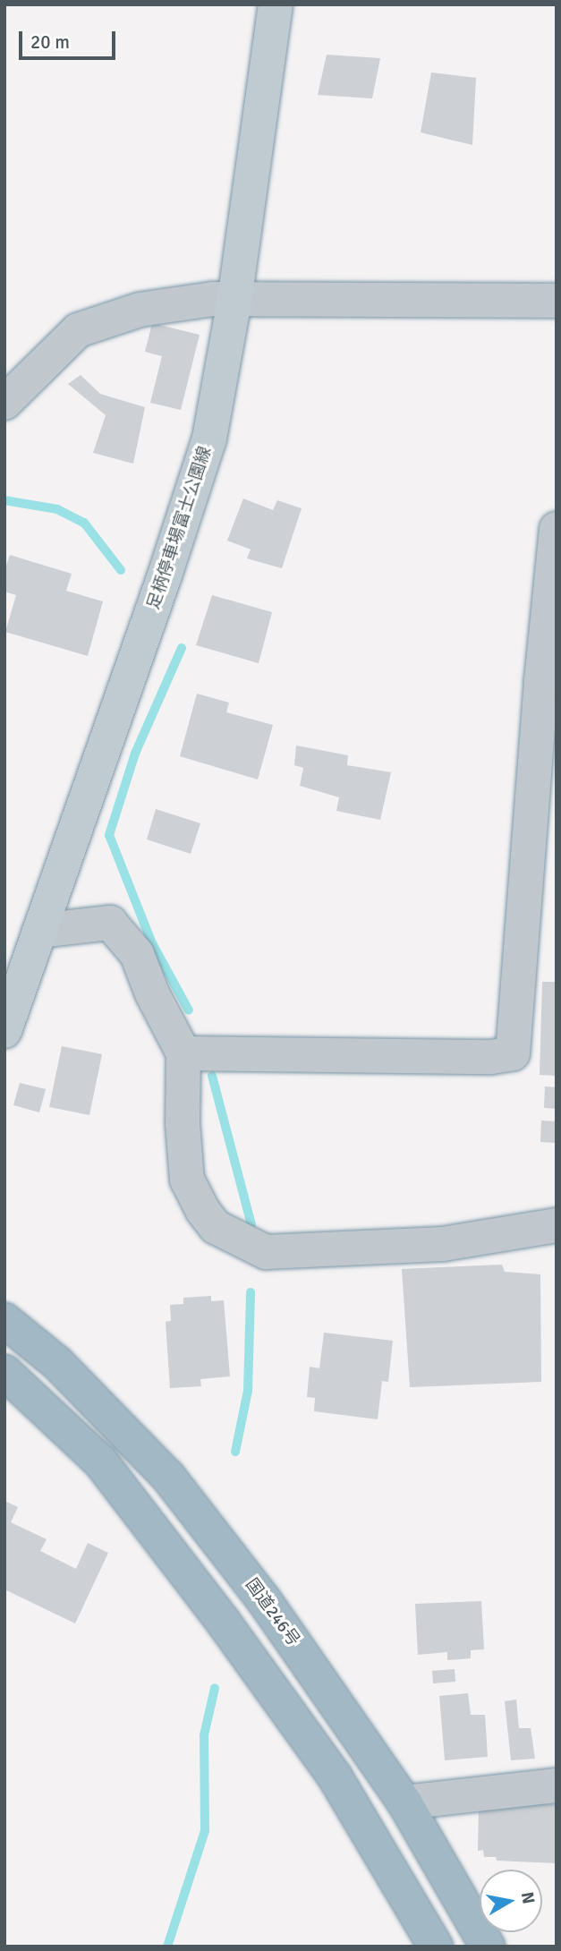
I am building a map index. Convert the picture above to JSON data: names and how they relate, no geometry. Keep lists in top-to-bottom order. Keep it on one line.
{"streets":{"highway":["国道246号"],"main road":["足柄停車場富士公園線"]},"scale_bar":"20 m","north":"right"}
